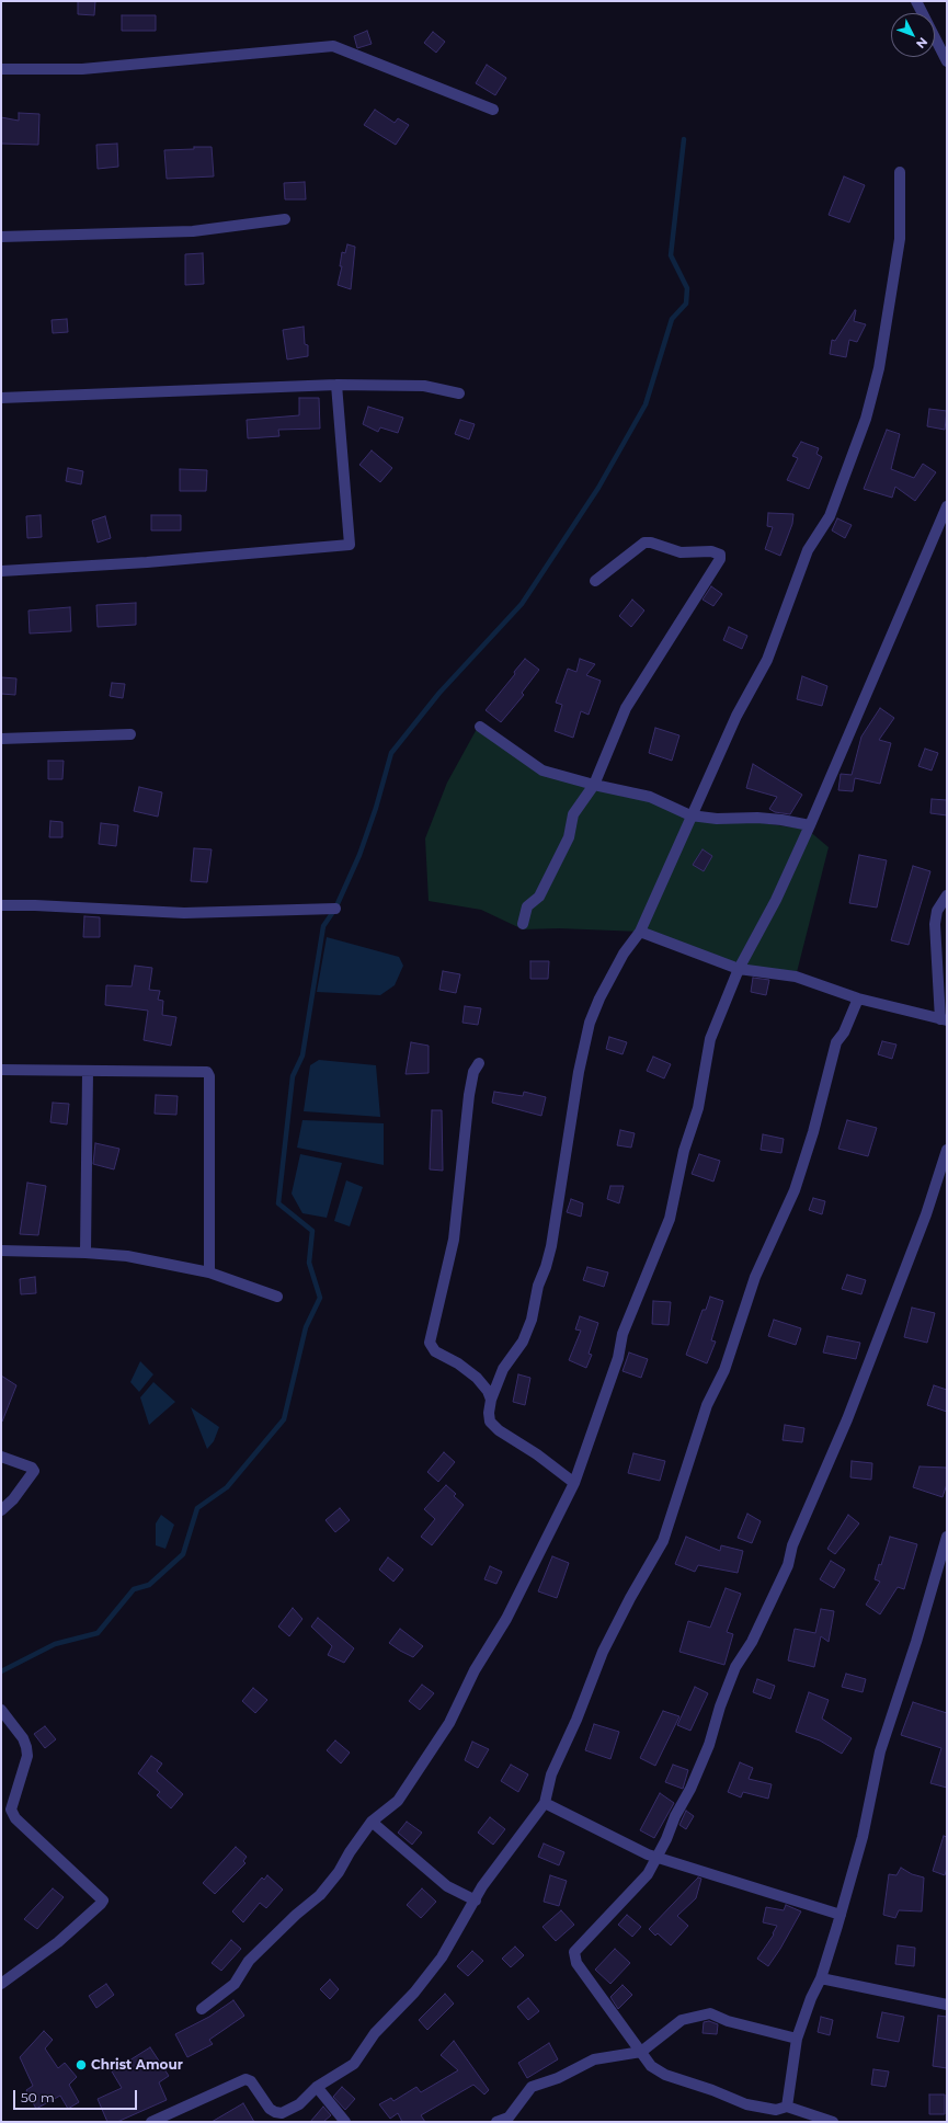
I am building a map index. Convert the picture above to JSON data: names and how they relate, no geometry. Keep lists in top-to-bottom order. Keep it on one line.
{"places":["Christ Amour"],"scale_bar":"50 m","north":"bottom right"}
